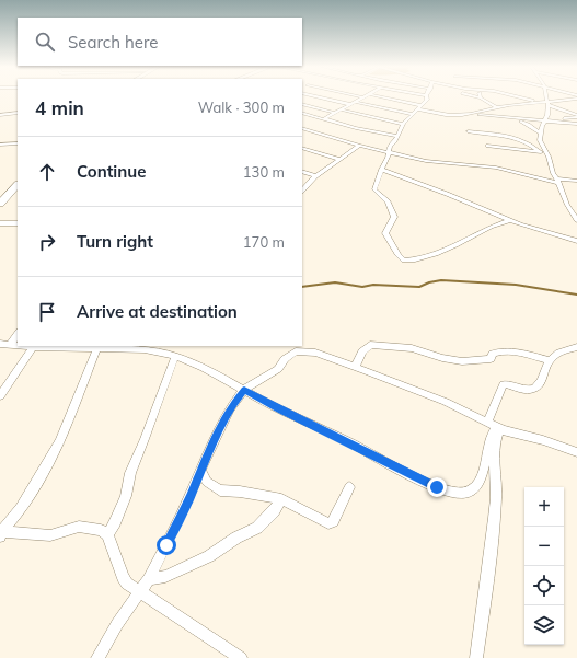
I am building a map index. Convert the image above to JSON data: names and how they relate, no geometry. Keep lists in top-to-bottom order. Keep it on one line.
{"page":{"search":"Search here","heading":["4 min","Walk · 300 m"],"list":[["Continue","130 m"],["Turn right","170 m"],"Arrive at destination"],"map_buttons":["+","−"]}}
